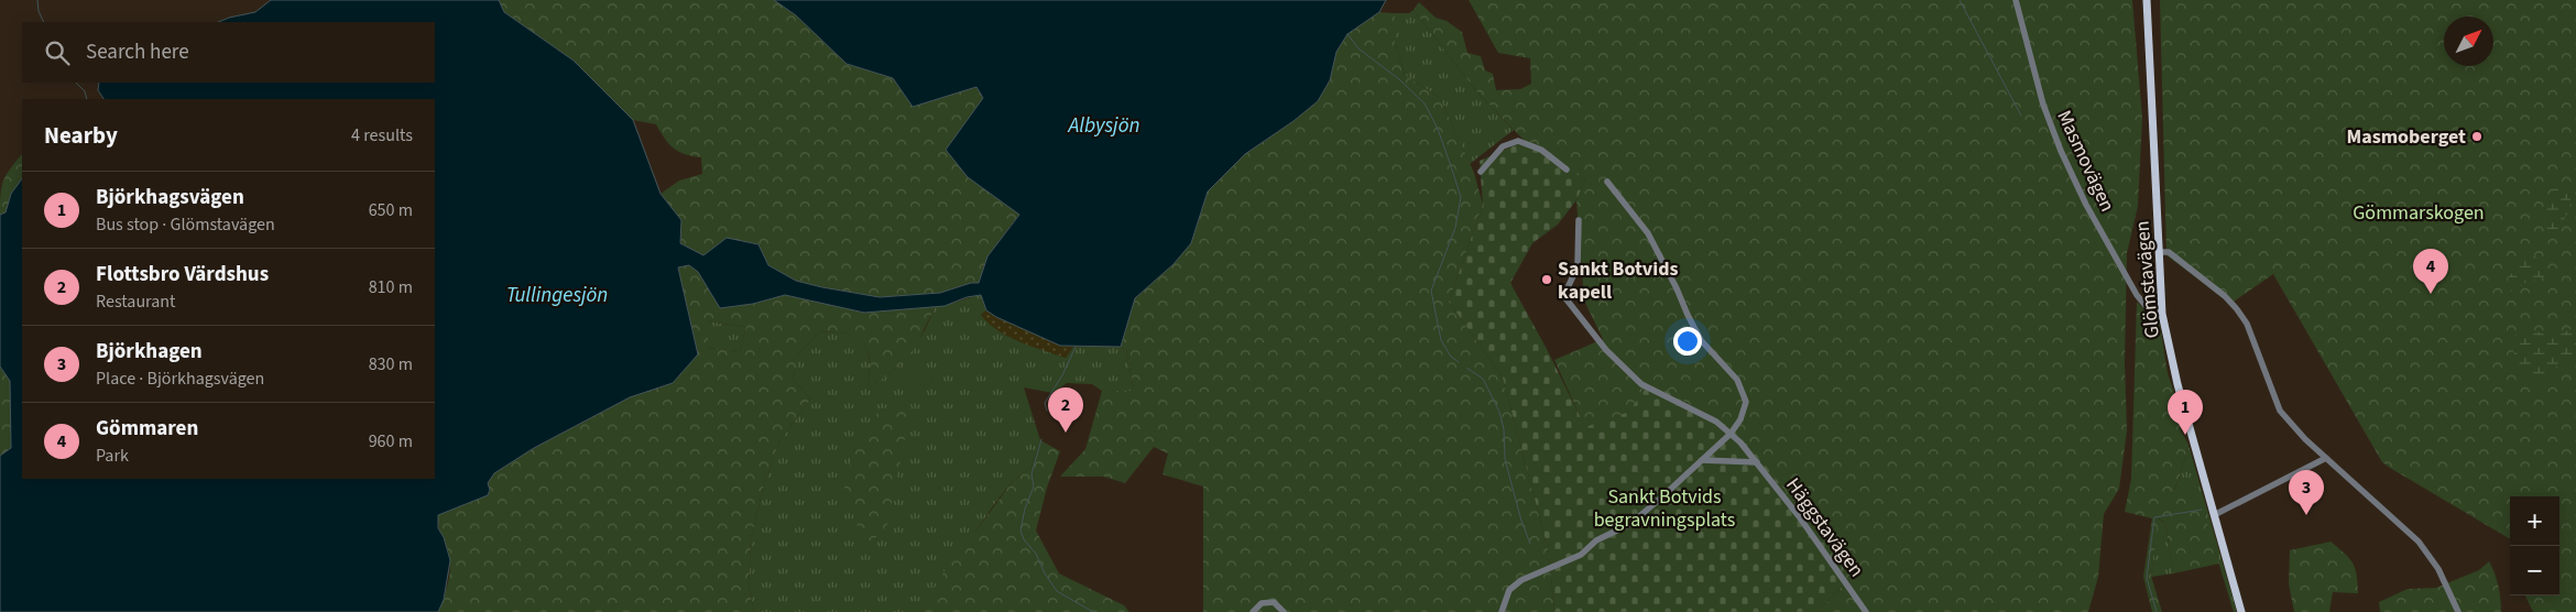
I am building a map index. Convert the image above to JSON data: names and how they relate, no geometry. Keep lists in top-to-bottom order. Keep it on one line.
{"streets":{"main road":["Glömstavägen"],"street":["Masmovägen","Häggstavägen"]},"crossings":[["Masmovägen","Glömstavägen"]],"water":["Albysjön","Tullingesjön"],"parks":["Gömmarskogen","Sankt Botvids begravningsplats"],"places":["Masmoberget","Sankt Botvids kapell"],"north":"top right","page":{"search":"Search here","heading":["Nearby","4 results"],"list":[{"mark":"1","name":"Björkhagsvägen","note":"Bus stop · Glömstavägen","value":"650 m"},{"mark":"2","name":"Flottsbro Värdshus","note":"Restaurant","value":"810 m"},{"mark":"3","name":"Björkhagen","note":"Place · Björkhagsvägen","value":"830 m"},{"mark":"4","name":"Gömmaren","note":"Park","value":"960 m"}],"pins":["4","2","1","3"],"map_buttons":["+","−"]}}
